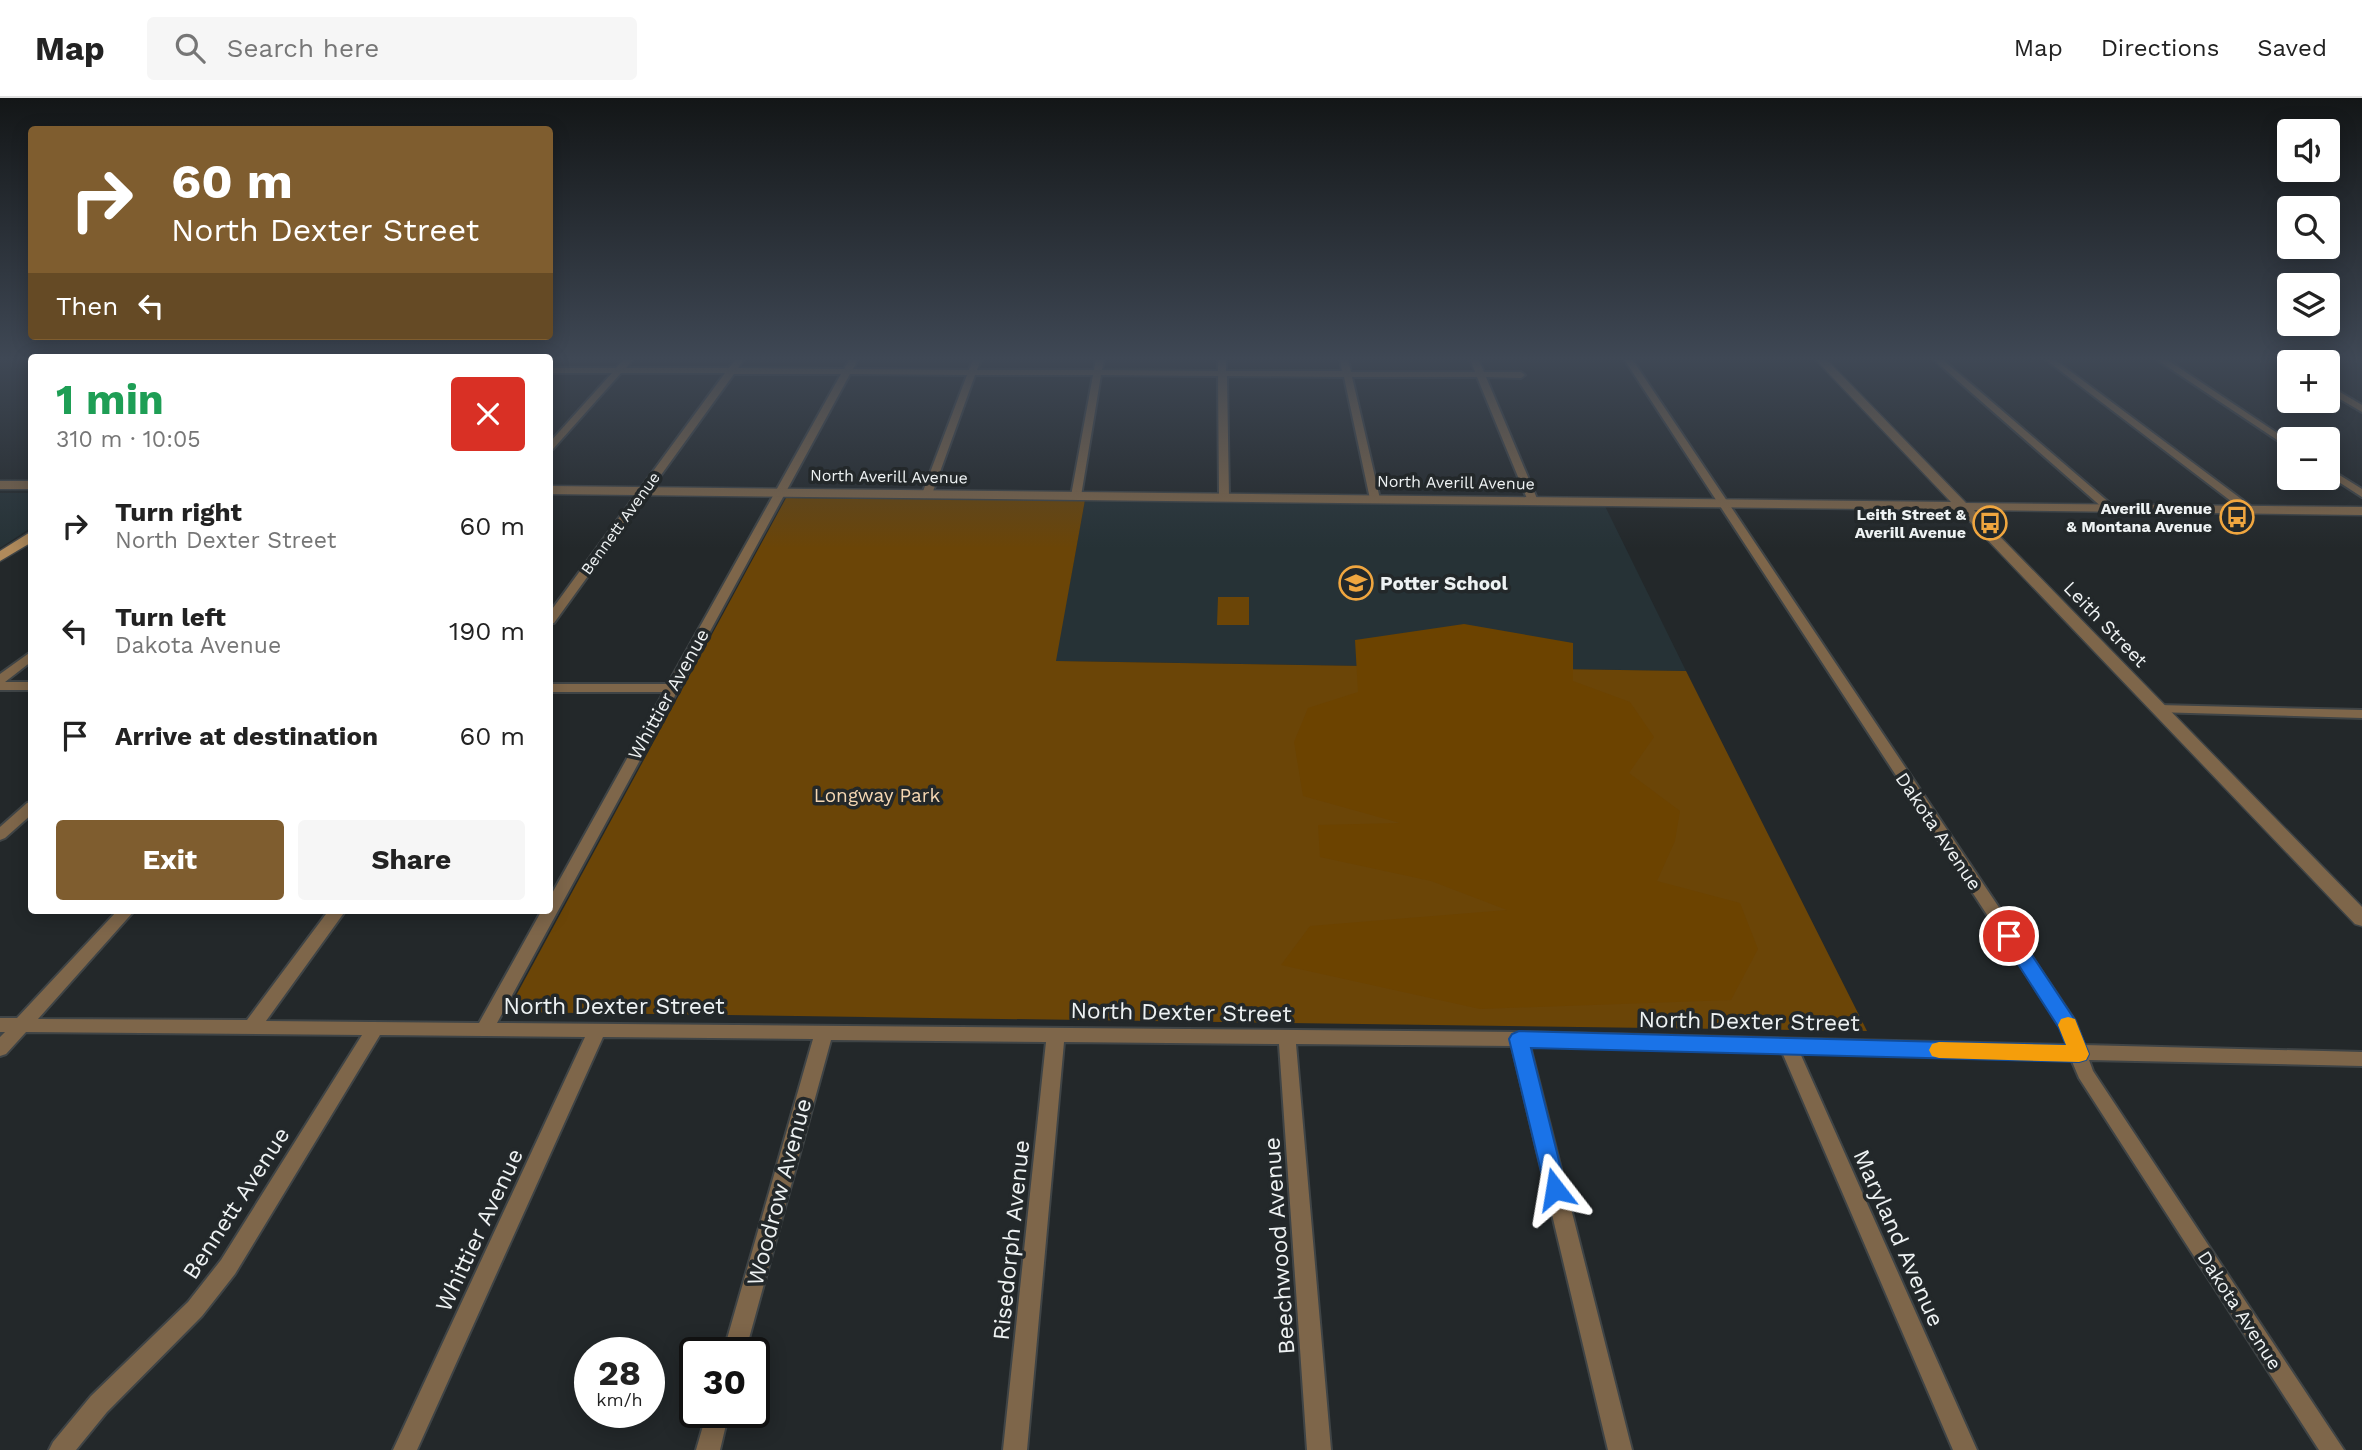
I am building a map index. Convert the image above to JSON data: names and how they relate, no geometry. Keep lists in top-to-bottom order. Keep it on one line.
{"streets":{"street":["North Averill Avenue","Bennett Avenue","Leith Street","Whittier Avenue","Dakota Avenue","North Dexter Street","Woodrow Avenue","Maryland Avenue","Risedorph Avenue","Beechwood Avenue"]},"crossings":[["North Averill Avenue","Bennett Avenue"],["North Averill Avenue","Leith Street"],["North Averill Avenue","Whittier Avenue"],["North Averill Avenue","Dakota Avenue"],["Bennett Avenue","North Dexter Street"],["Whittier Avenue","North Dexter Street"],["Dakota Avenue","North Dexter Street"],["North Dexter Street","Woodrow Avenue"],["North Dexter Street","Maryland Avenue"],["North Dexter Street","Risedorph Avenue"],["North Dexter Street","Beechwood Avenue"]],"parks":["Longway Park"],"places":{"bus stop":["Averill Avenue & Montana Avenue","Leith Street & Averill Avenue"],"school or university":["Potter School"]},"page":{"header":"Map","search":"Search here","nav":["Map","Directions","Saved"],"map_buttons":["+","−"],"turn":["60 m","North Dexter Street"],"then":"Then","heading":["1 min","310 m · 10:05"],"list":[{"name":"Turn right","note":"North Dexter Street","value":"60 m"},{"name":"Turn left","note":"Dakota Avenue","value":"190 m"},{"name":"Arrive at destination","value":"60 m"}],"buttons":["Exit","Share"],"speed":"28 km/h","limit":"30"}}
